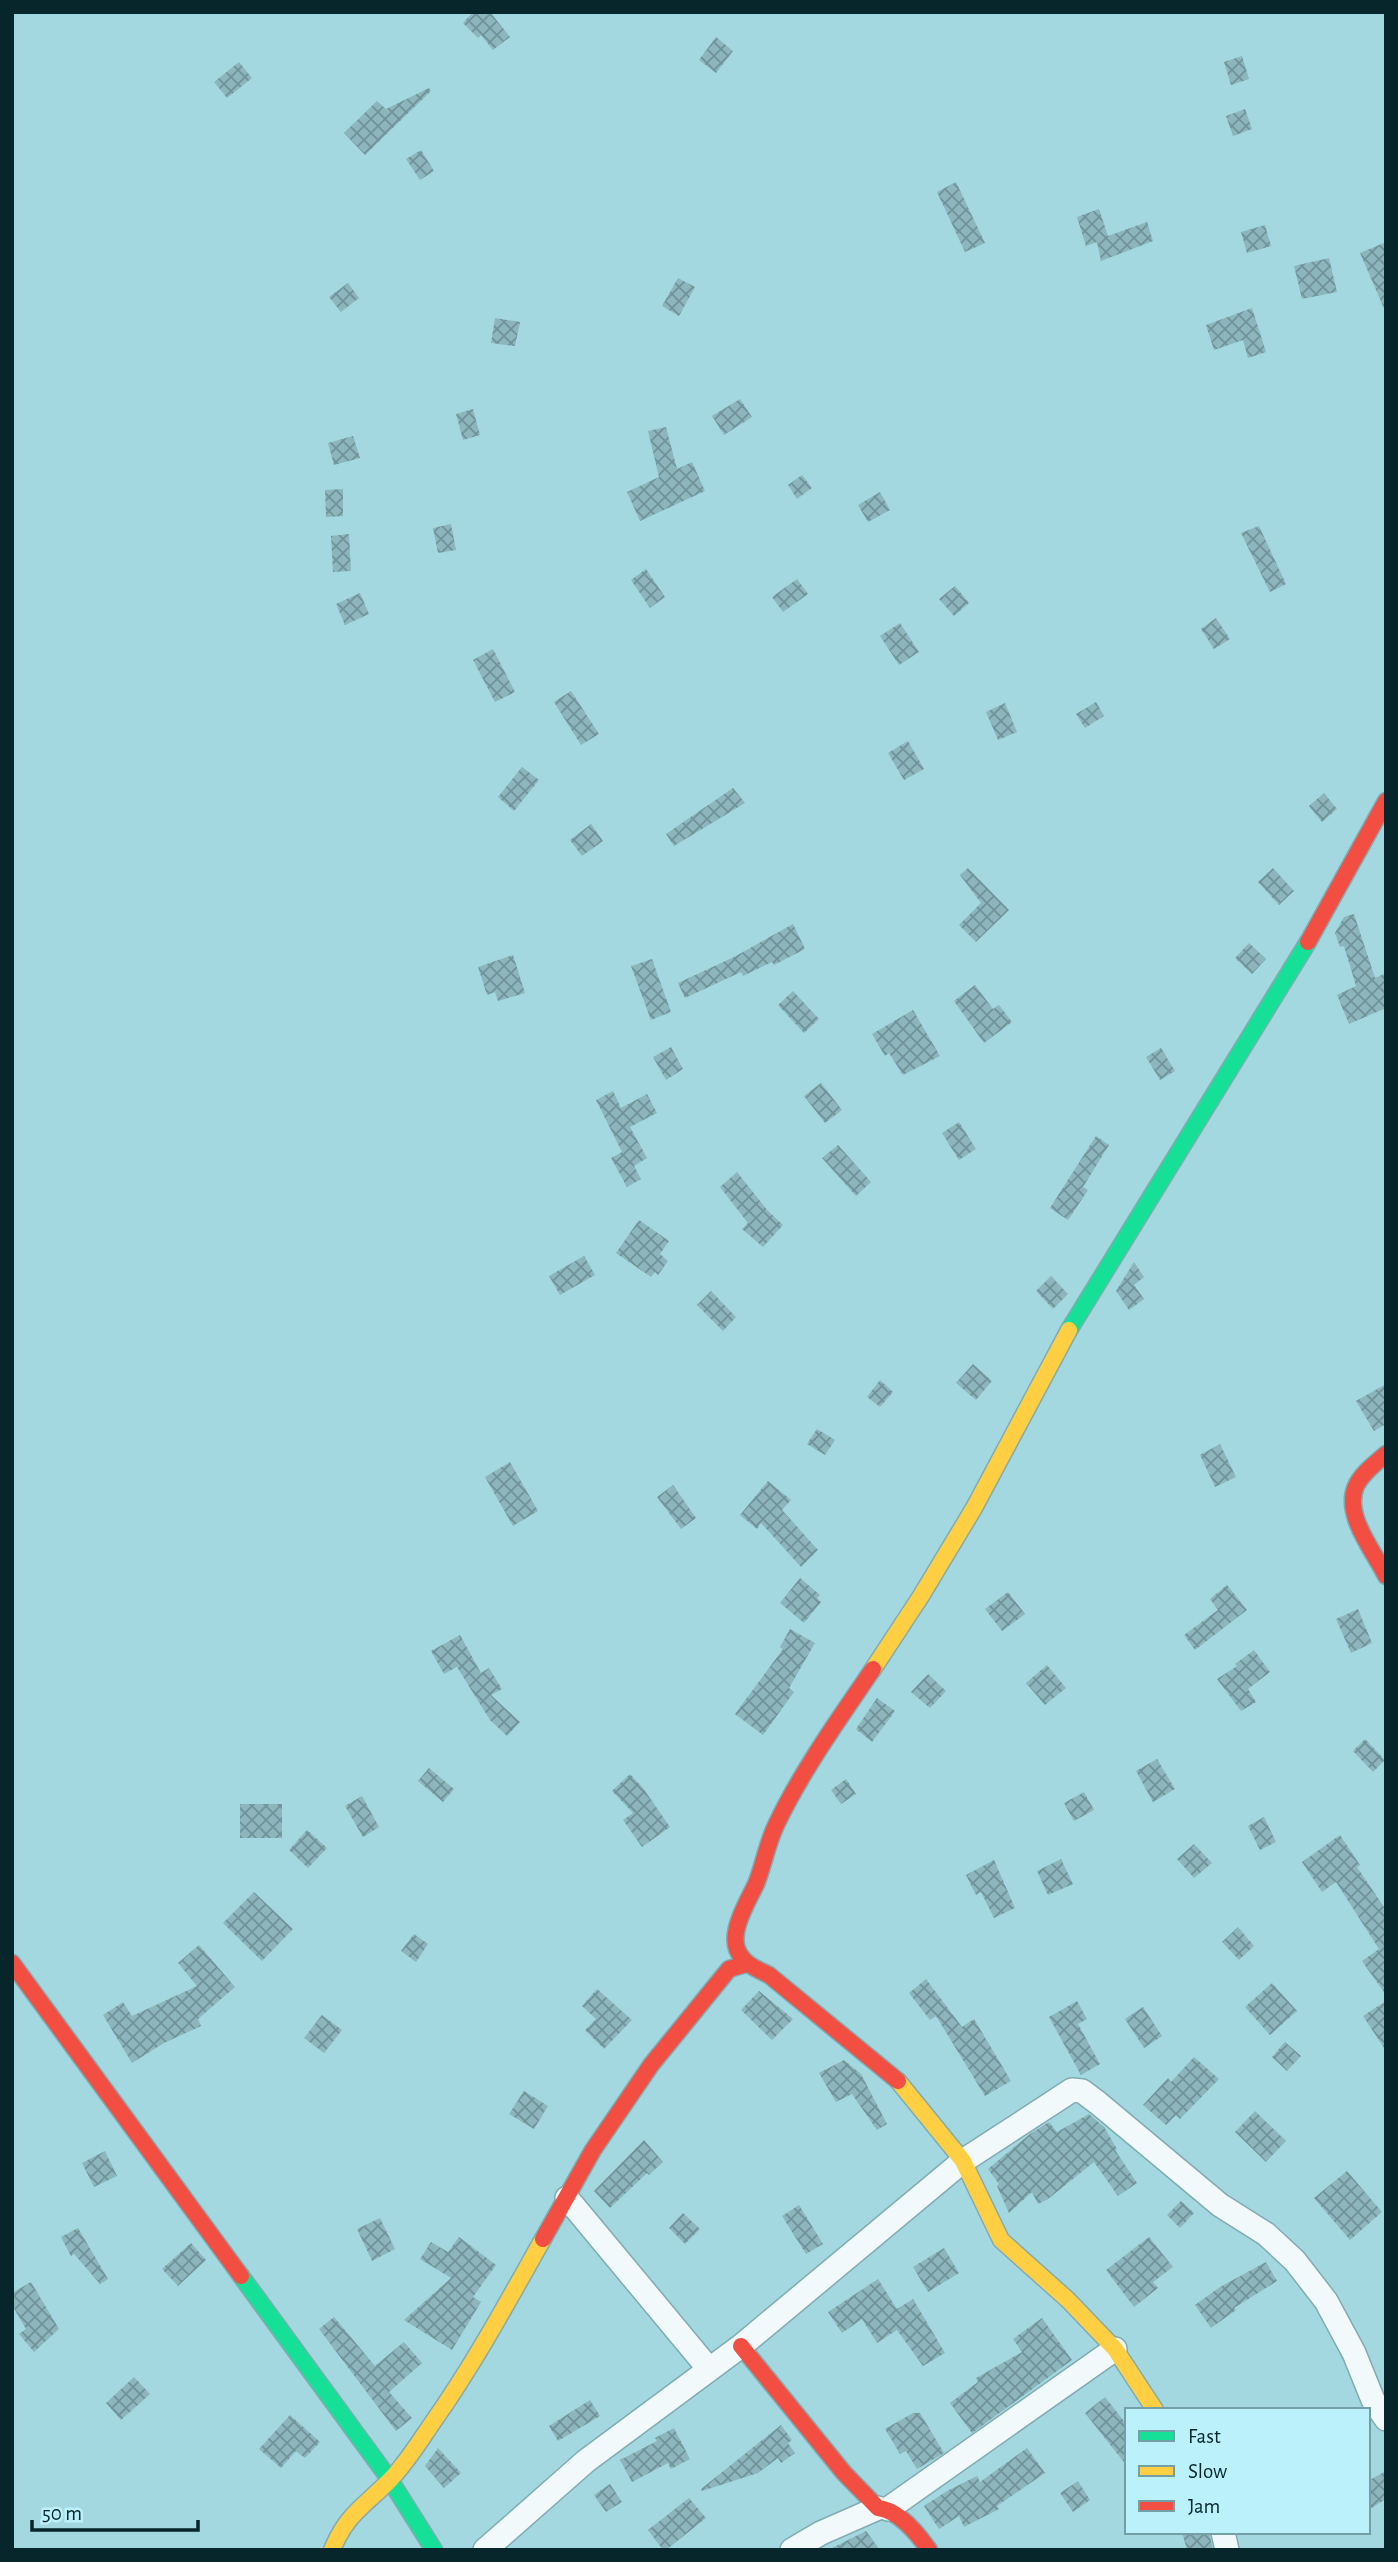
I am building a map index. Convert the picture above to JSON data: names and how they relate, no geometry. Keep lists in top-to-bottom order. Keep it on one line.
{"legend":["Fast","Slow","Jam"],"scale_bar":"50 m"}
